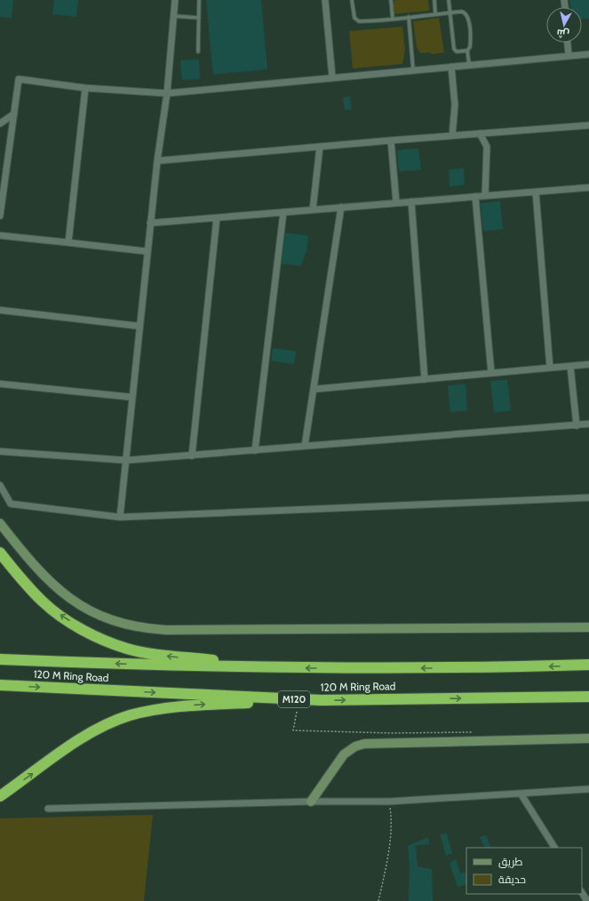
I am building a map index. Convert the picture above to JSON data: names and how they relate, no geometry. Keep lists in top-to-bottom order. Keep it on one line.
{"streets":{"highway":["120 M Ring Road","M120"]},"legend":["طريق","حديقة"],"north":"bottom"}
